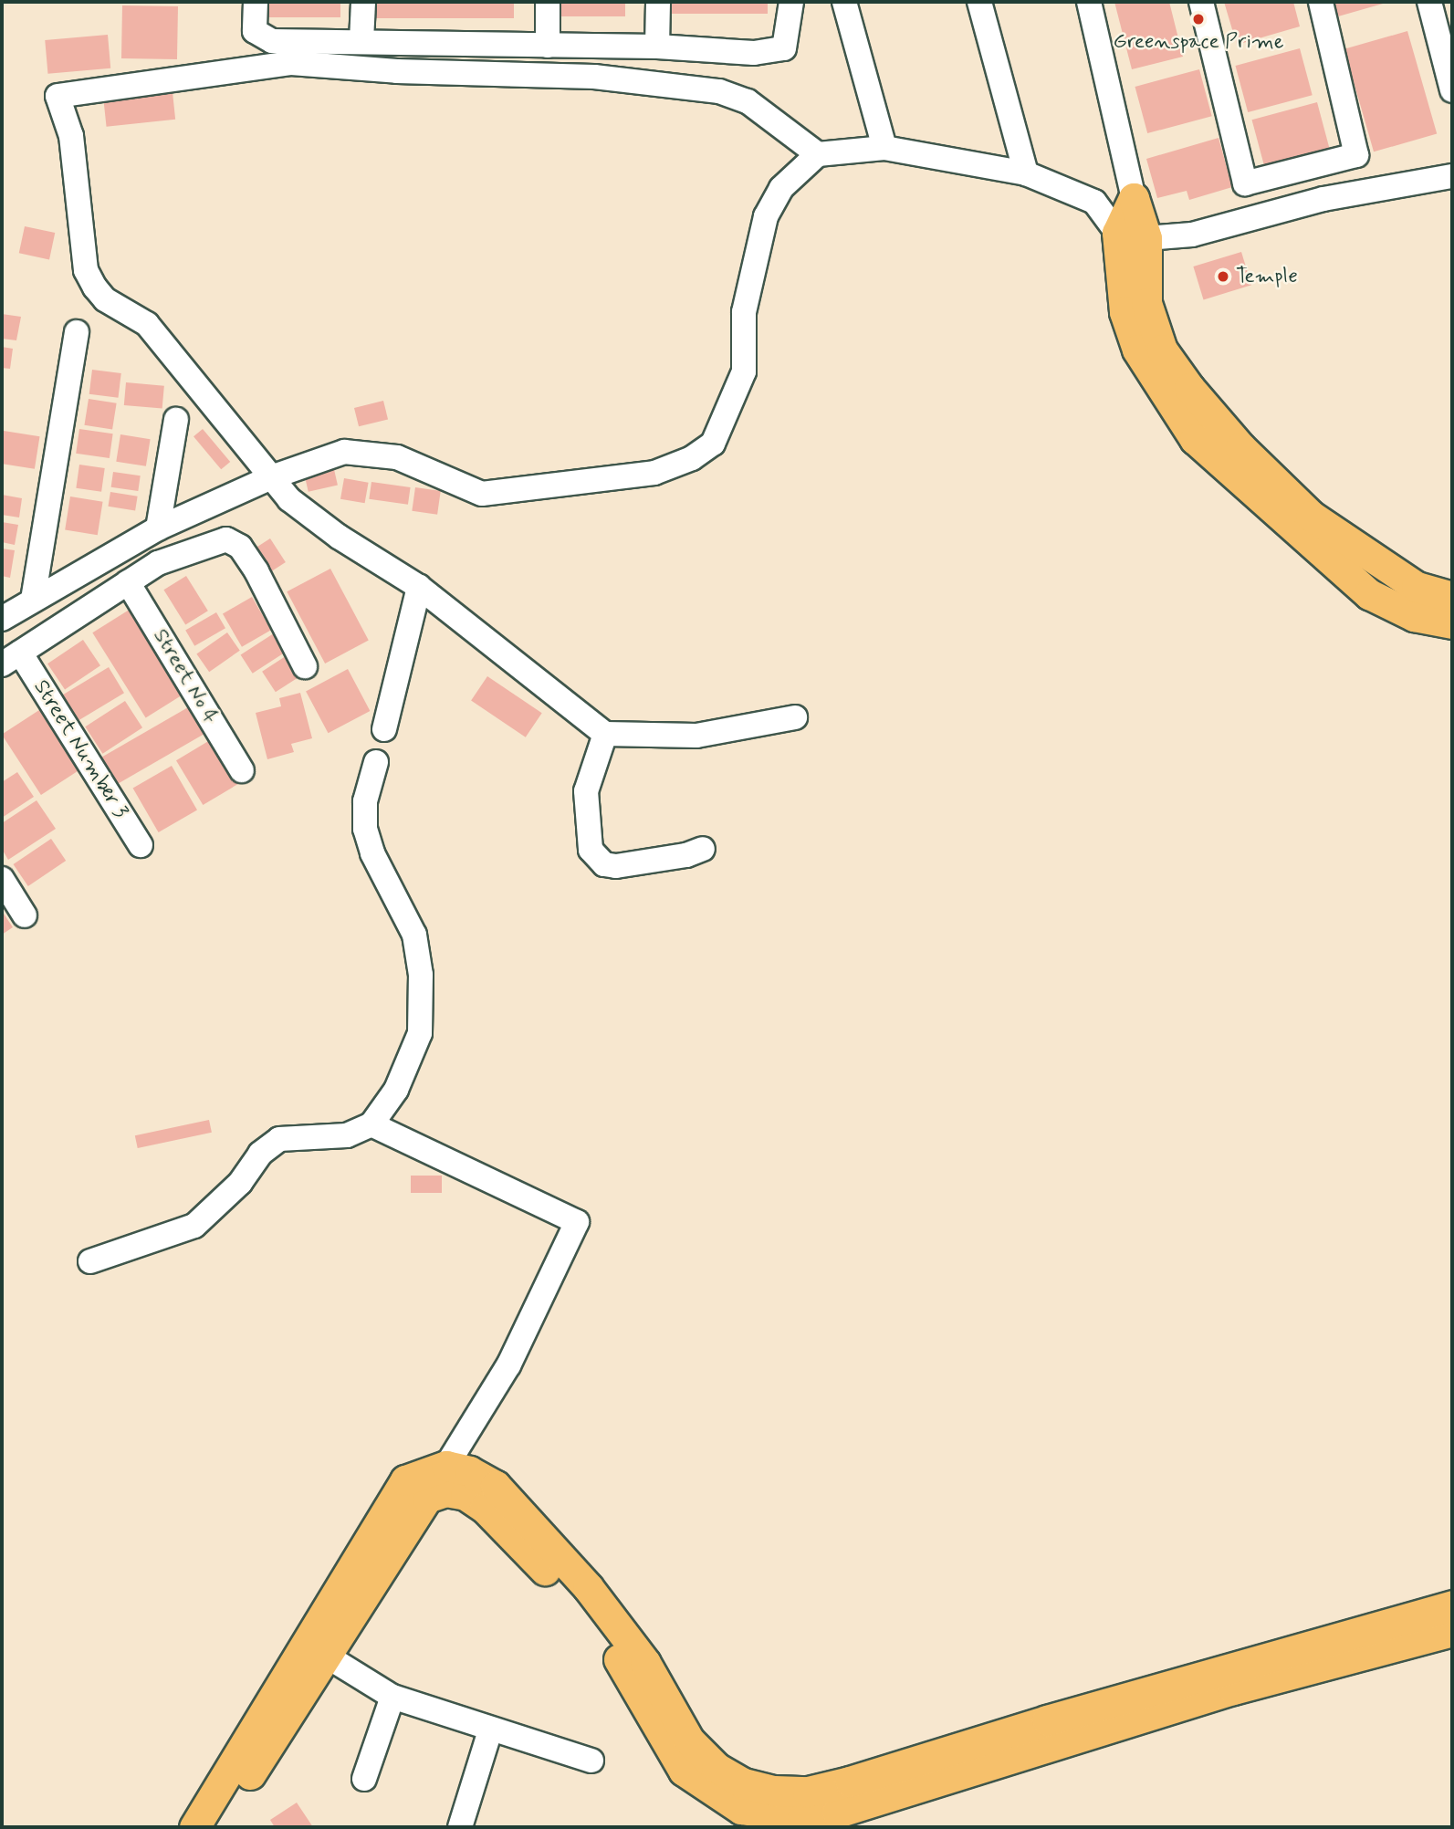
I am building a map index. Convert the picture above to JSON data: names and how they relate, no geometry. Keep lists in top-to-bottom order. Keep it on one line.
{"streets":{"street":["Street No 4","Street Number 3"]},"places":["Greenspace Prime","Temple"]}
